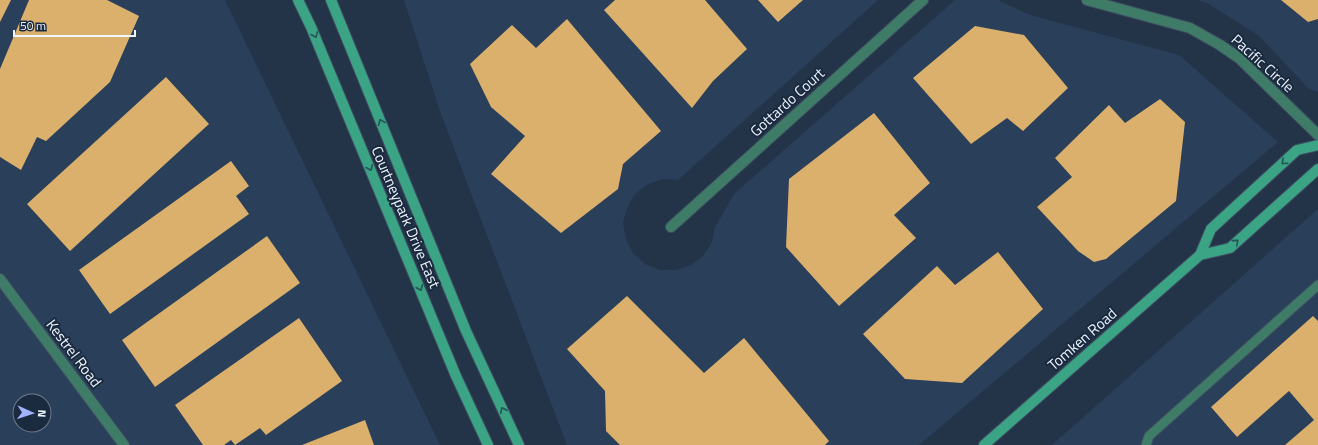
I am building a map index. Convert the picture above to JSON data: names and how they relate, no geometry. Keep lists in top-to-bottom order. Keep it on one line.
{"streets":{"main road":["Courtneypark Drive East","Tomken Road"],"street":["Pacific Circle","Gottardo Court","Kestrel Road"]},"scale_bar":"50 m","north":"right"}
